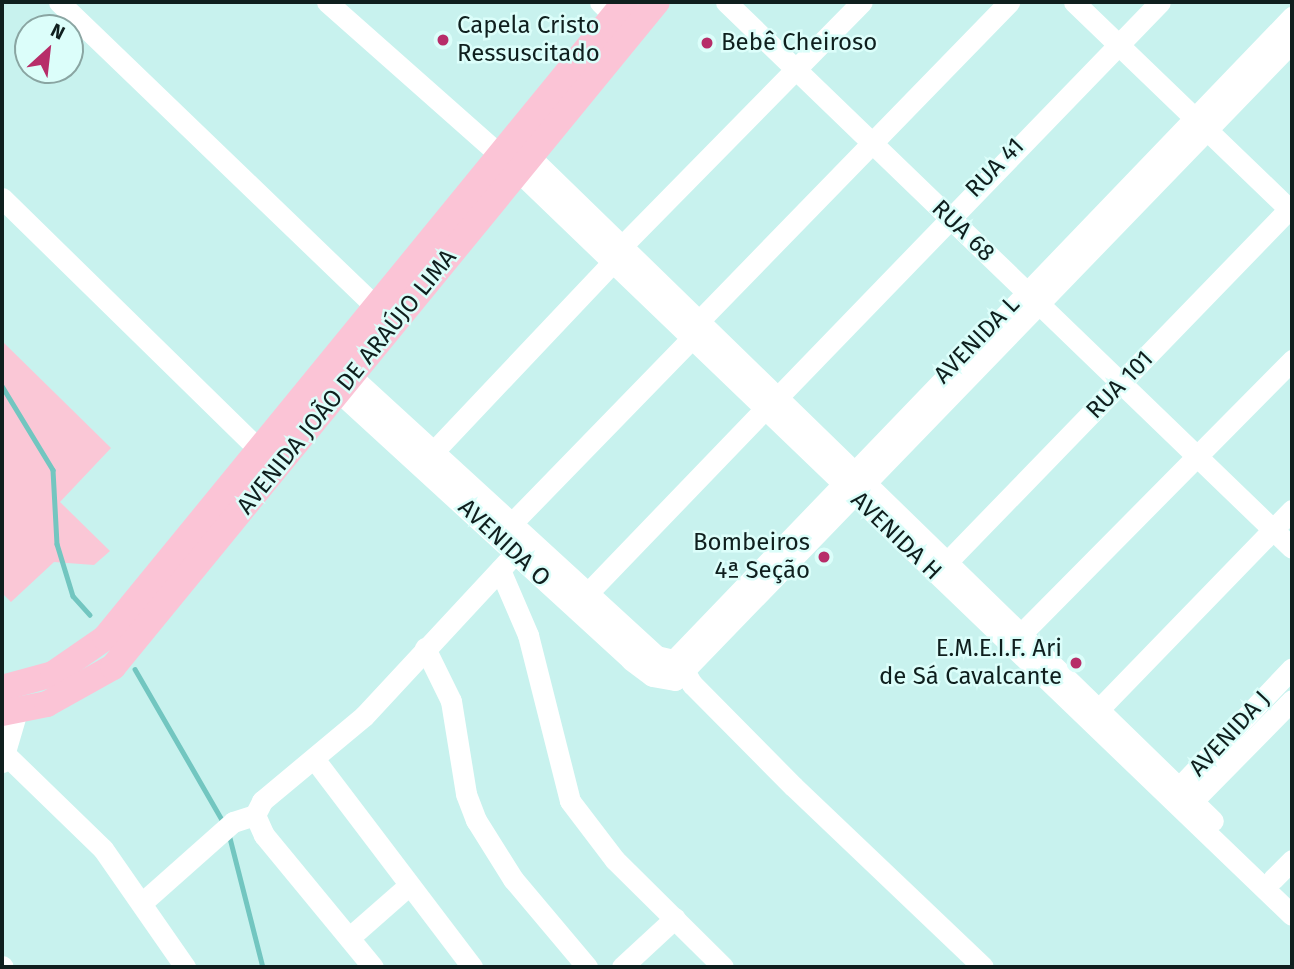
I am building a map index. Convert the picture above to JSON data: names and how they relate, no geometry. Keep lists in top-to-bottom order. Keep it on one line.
{"streets":{"main road":["AVENIDA JOÃO DE ARAÚJO LIMA"],"street":["RUA 41","RUA 68","AVENIDA L","RUA 101","AVENIDA H","AVENIDA O","AVENIDA J"]},"crossings":[["RUA 41","RUA 68"],["RUA 41","AVENIDA H"],["RUA 41","AVENIDA O"],["RUA 68","AVENIDA L"],["RUA 68","RUA 101"],["AVENIDA L","AVENIDA H"],["AVENIDA L","AVENIDA O"],["AVENIDA JOÃO DE ARAÚJO LIMA","AVENIDA H"],["AVENIDA JOÃO DE ARAÚJO LIMA","AVENIDA O"],["RUA 101","AVENIDA H"],["AVENIDA H","AVENIDA J"]],"places":["Capela Cristo Ressuscitado","Bebê Cheiroso","Bombeiros 4ª Seção","E.M.E.I.F. Ari de Sá Cavalcante"],"north":"top right"}
